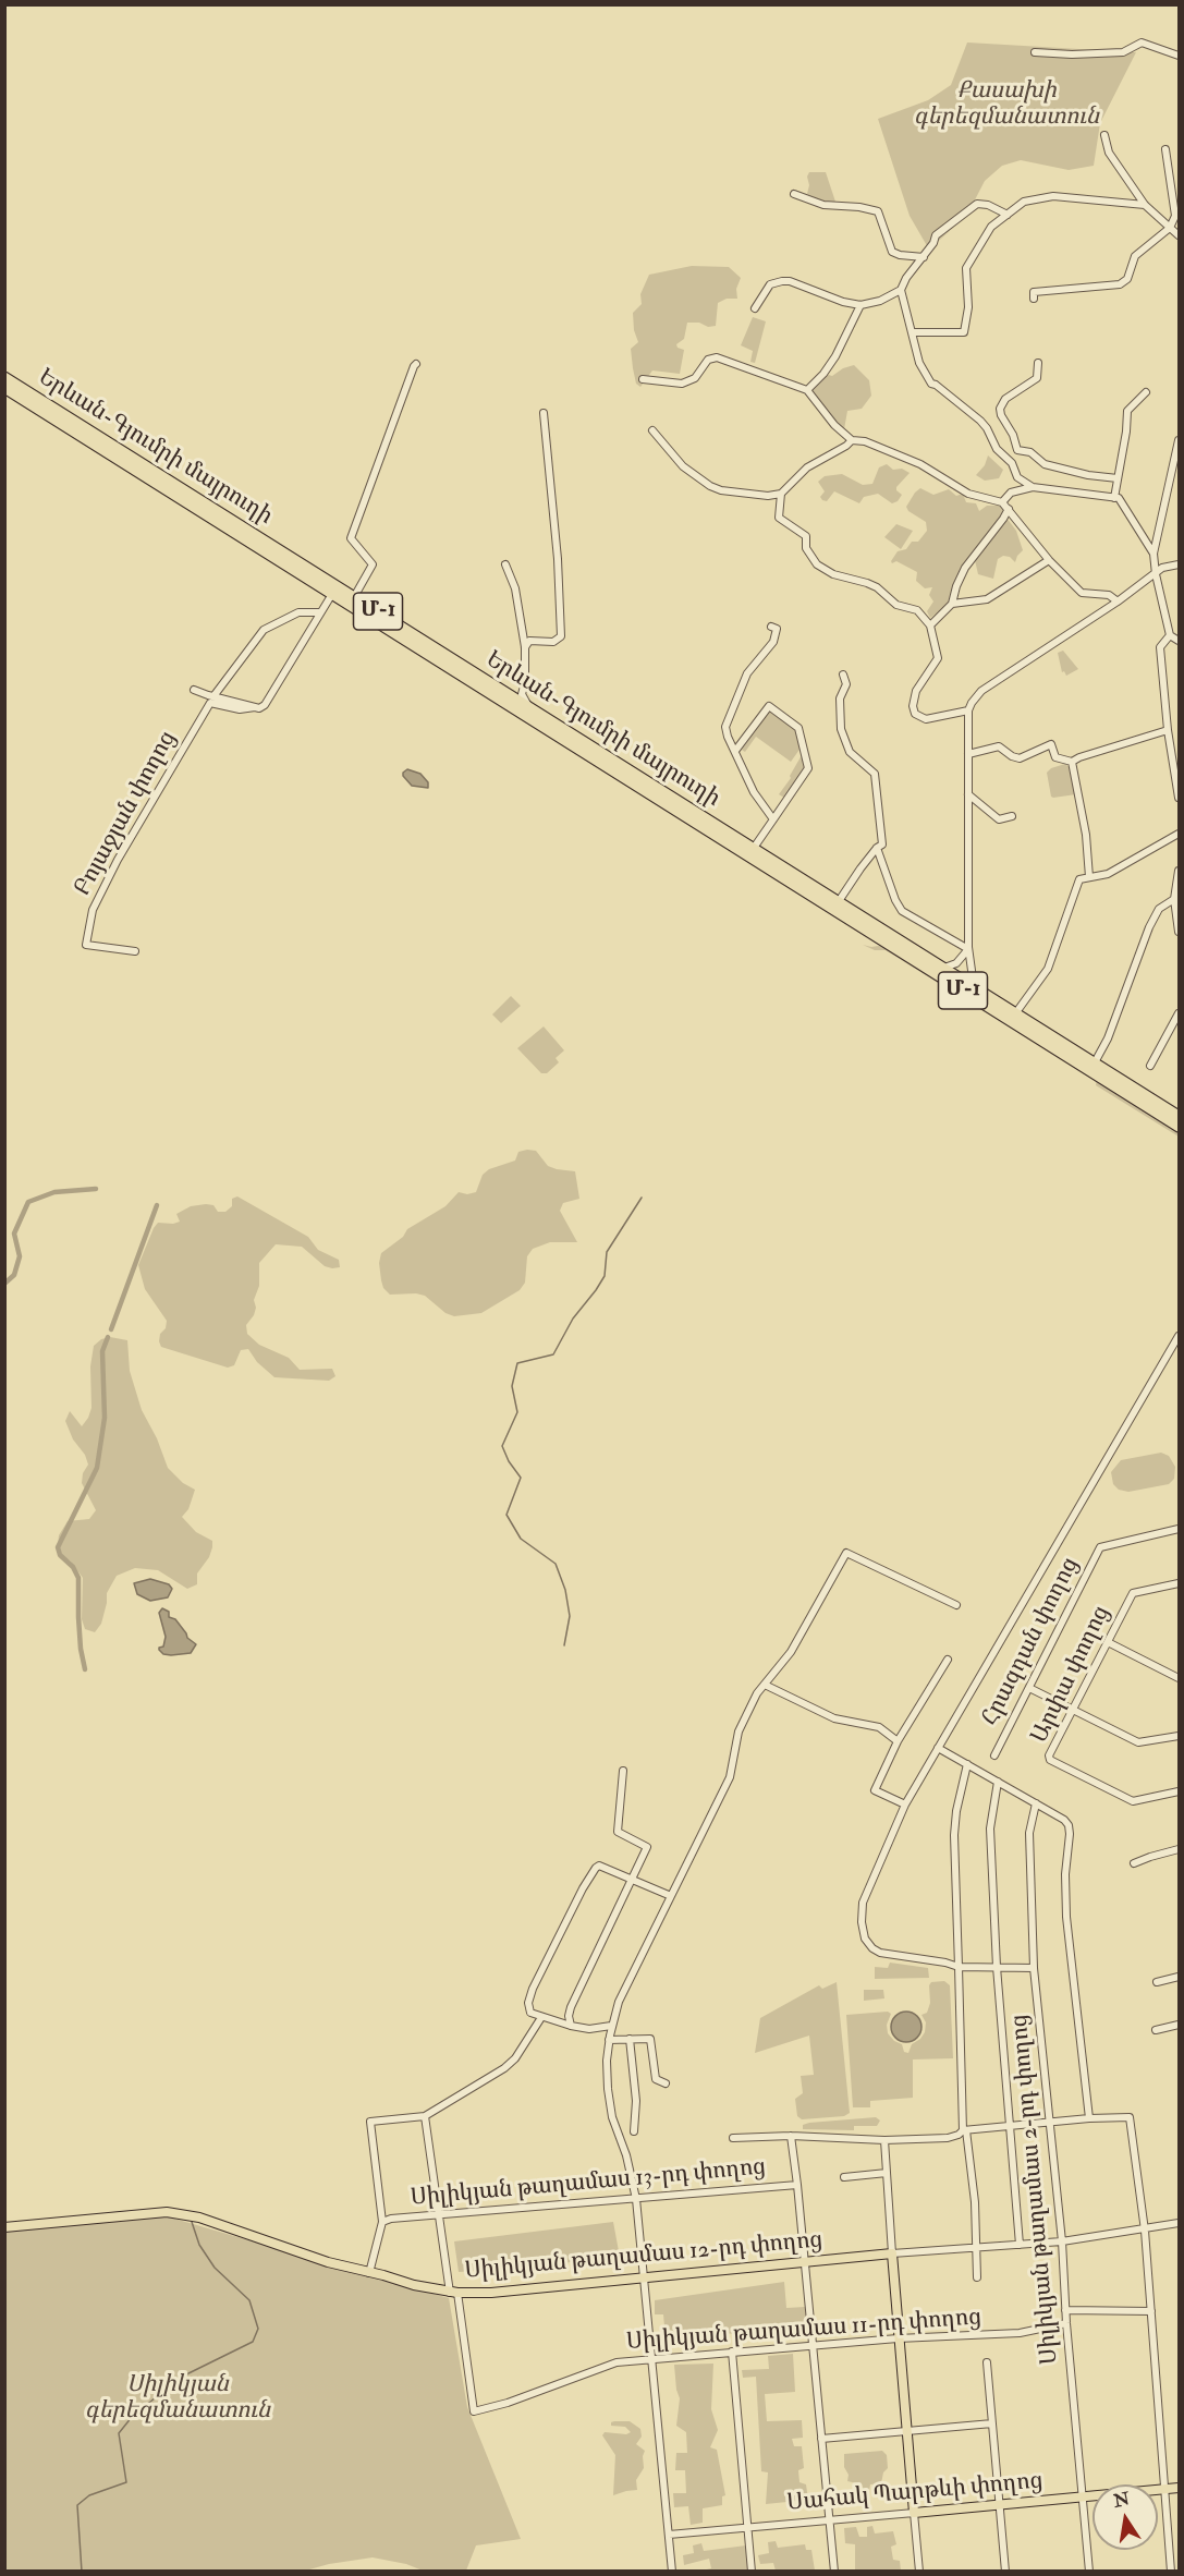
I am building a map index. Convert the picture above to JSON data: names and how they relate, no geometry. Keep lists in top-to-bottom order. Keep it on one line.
{"streets":{"highway":["Երևան-Գյումրի մայրուղի","Մ-1"],"main road":["Սիլիկյան թաղամաս 12-րդ փողոց","Սահակ Պարթևի փողոց"],"street":["Բոյաջյան փողոց","Հրազդան փողոց","Արփա փողոց","Սիլիկյան թաղամաս 13-րդ փողոց","Սիլիկյան թաղամաս 2-րդ փողոց","Սիլիկյան թաղամաս 11-րդ փողոց"]},"crossings":[["Սիլիկյան թաղամաս 2-րդ փողոց","Սիլիկյան թաղամաս 12-րդ փողոց"],["Սիլիկյան թաղամաս 2-րդ փողոց","Սիլիկյան թաղամաս 11-րդ փողոց"],["Սիլիկյան թաղամաս 2-րդ փողոց","Սահակ Պարթևի փողոց"],["Սիլիկյան թաղամաս 12-րդ փողոց","Սիլիկյան թաղամաս 11-րդ փողոց"]],"parks":["Քասախի գերեզմանատուն","Սիլիկյան գերեզմանատուն"],"north":"top"}
